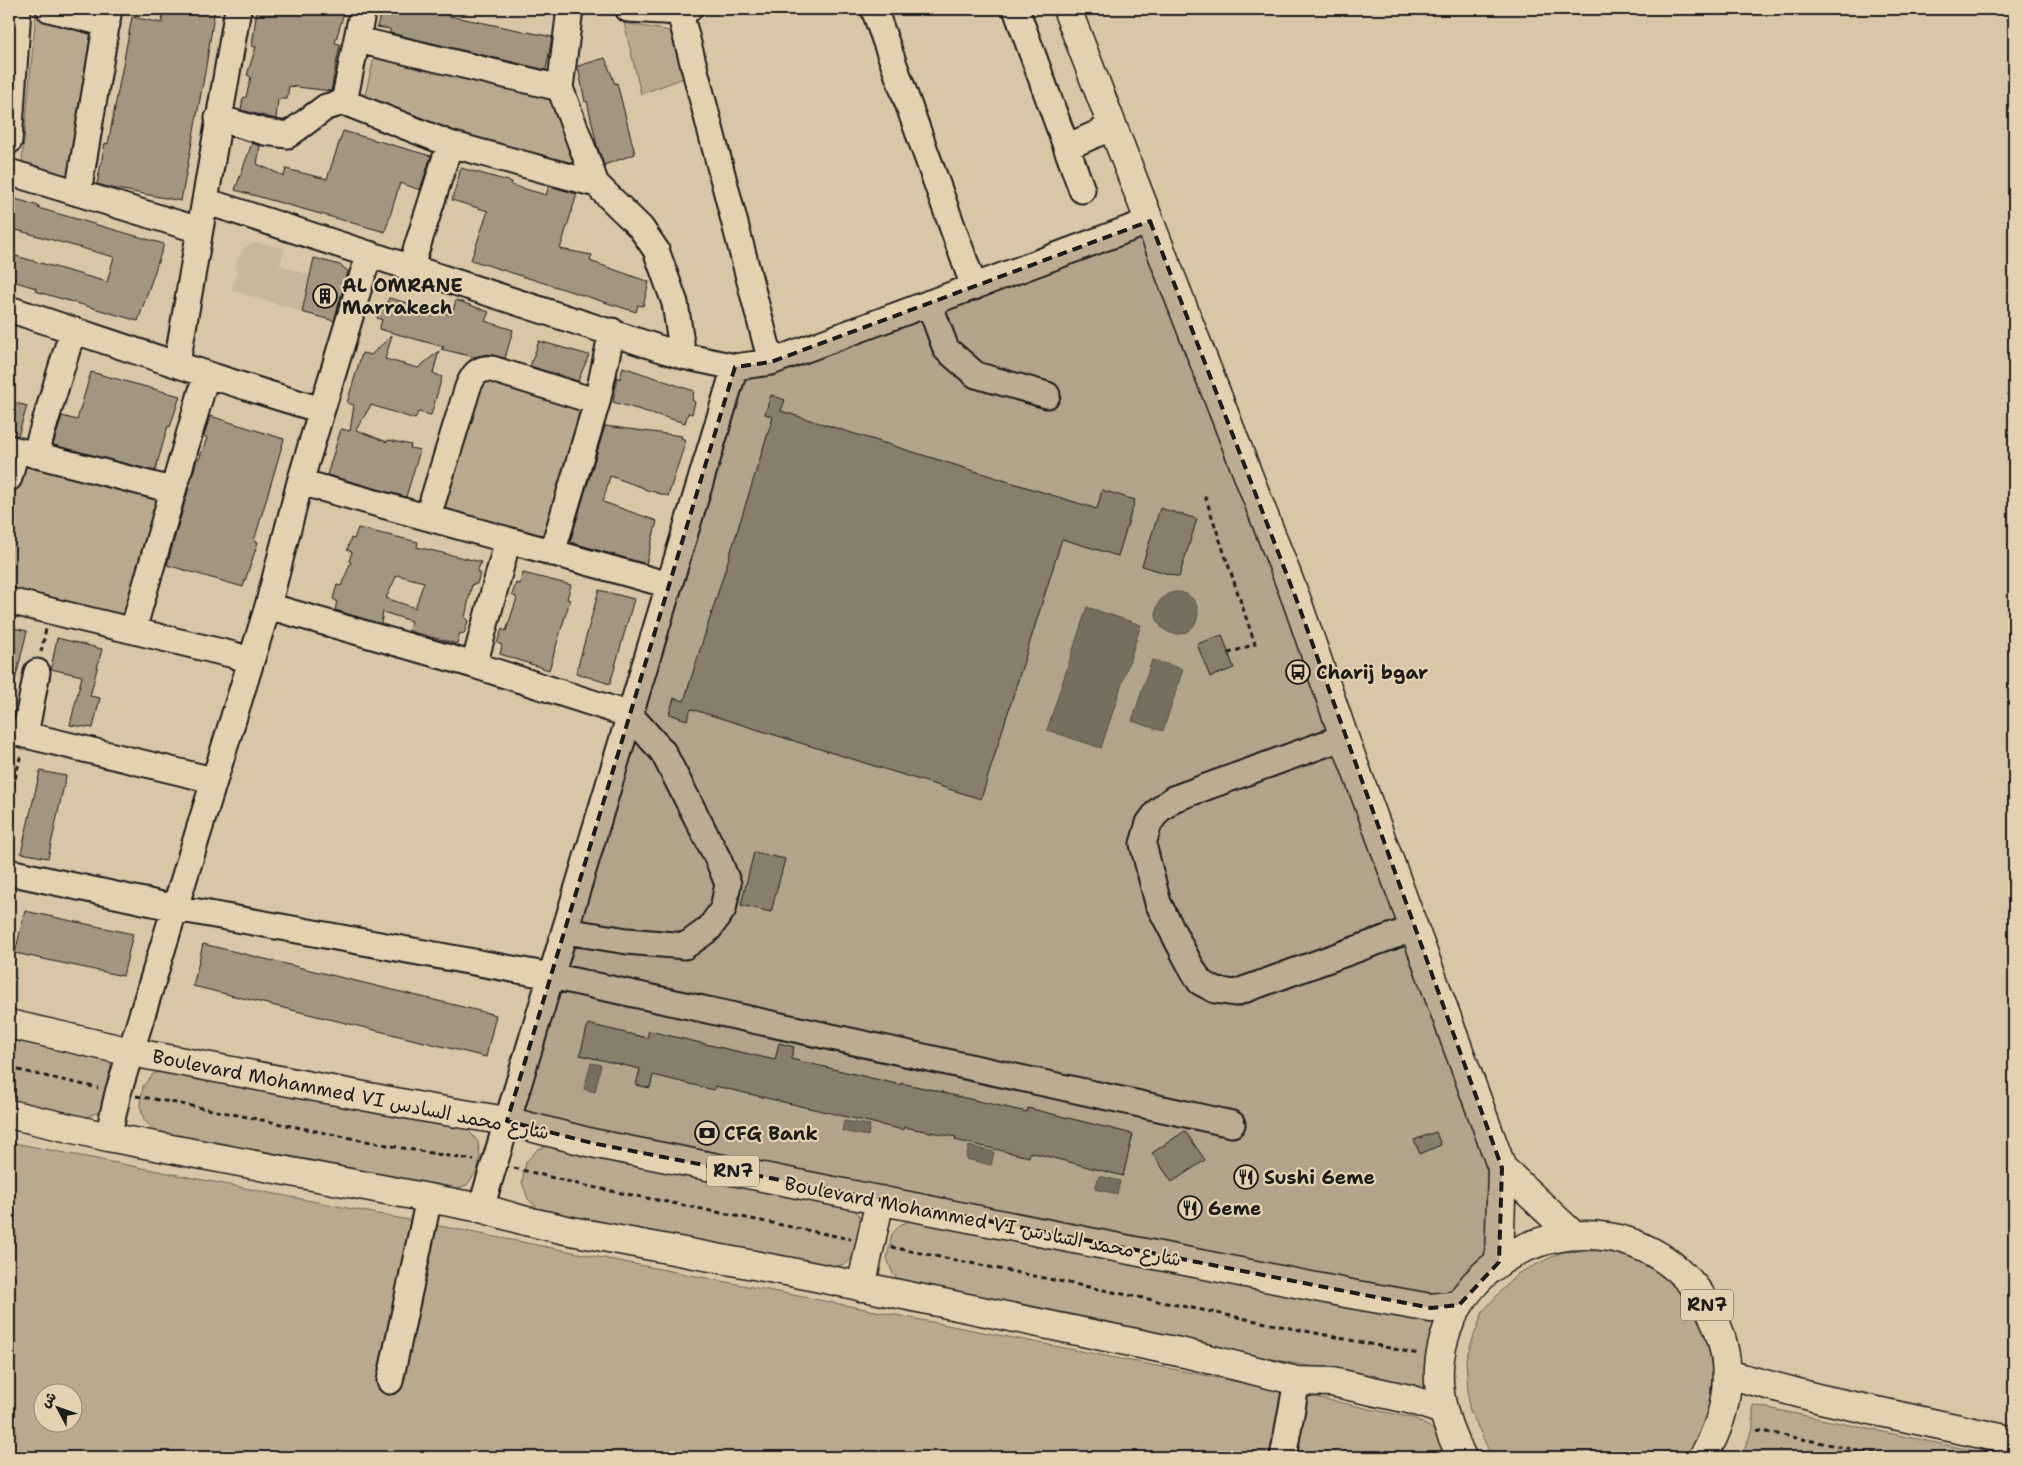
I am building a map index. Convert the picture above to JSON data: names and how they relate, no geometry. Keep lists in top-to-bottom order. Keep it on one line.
{"streets":{"main road":["Boulevard Mohammed VI شارع محمد السادس","RN7"]},"crossings":[["Boulevard Mohammed VI شارع محمد السادس","RN7"]],"places":{"building":["AL OMRANE Marrakech"],"bus stop":["Charij bgar"],"bank":["CFG Bank"],"restaurant":["Sushi 6eme","6eme"]},"north":"top left"}
